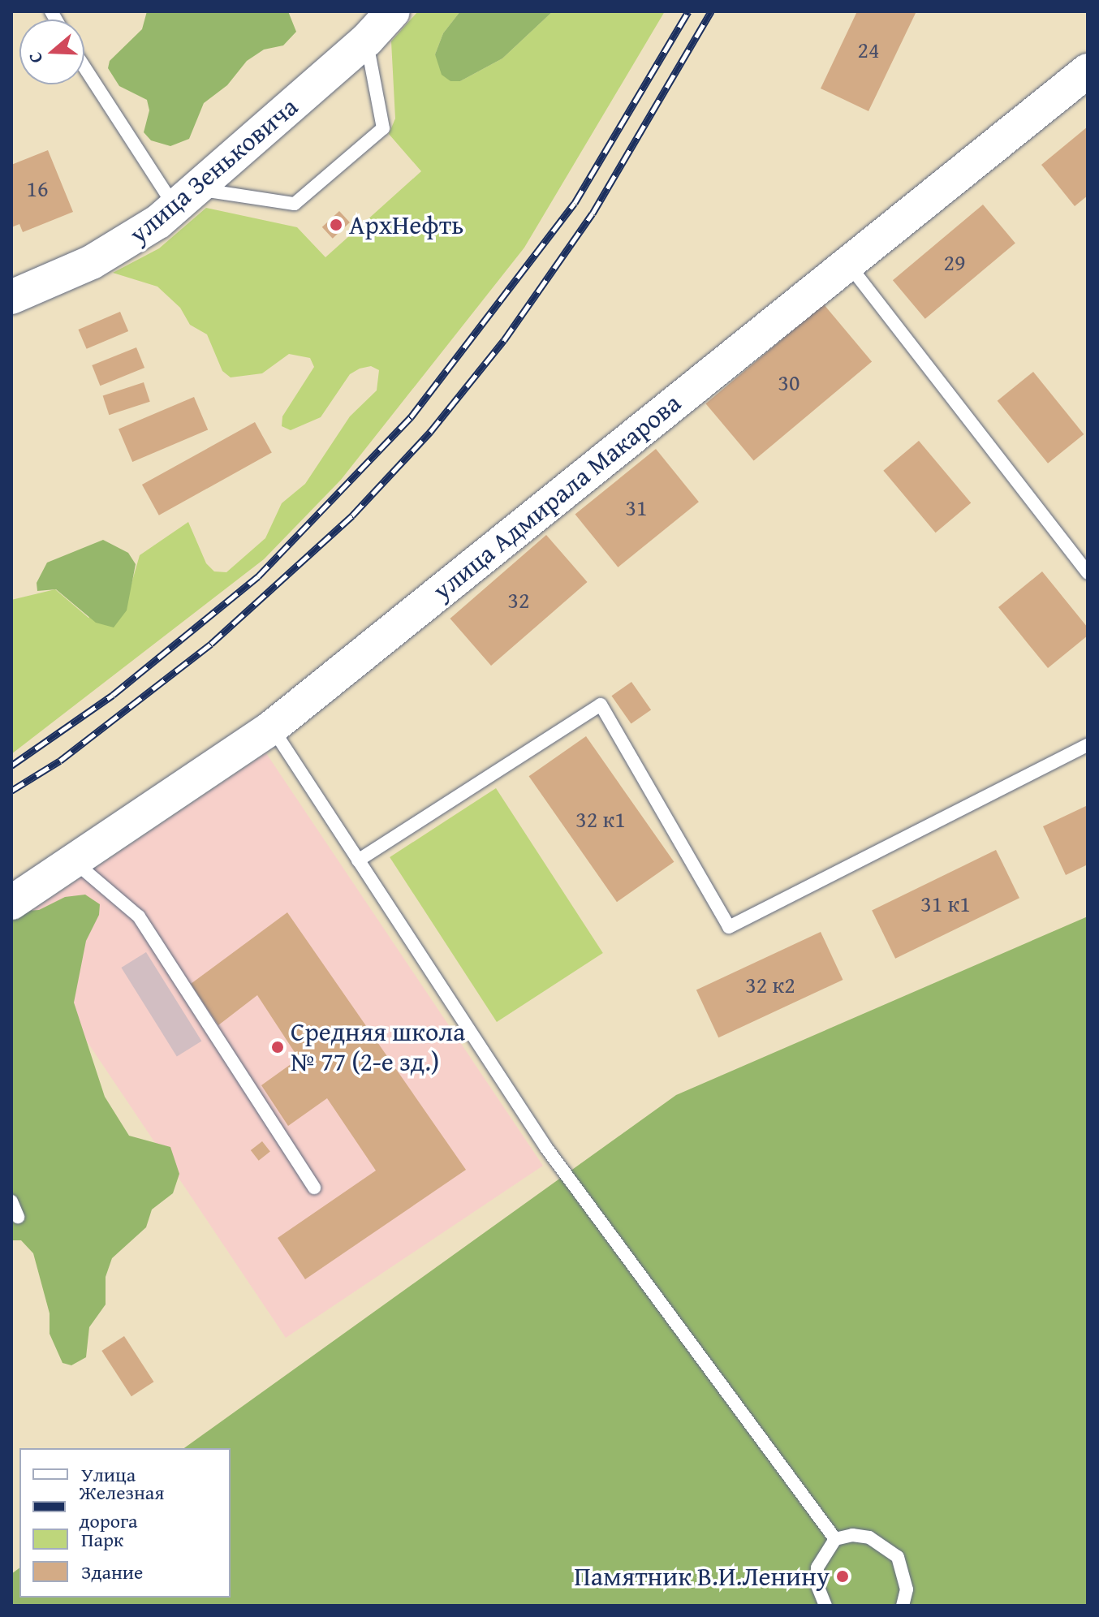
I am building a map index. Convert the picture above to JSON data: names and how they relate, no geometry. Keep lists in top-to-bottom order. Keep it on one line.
{"streets":{"street":["улица Зеньковича","улица Адмирала Макарова"]},"places":["АрхНефть","Средняя школа № 77 (2-е зд.)","Памятник В.И.Ленину"],"house_numbers":["24","16","29","30","31","32","32 к1","31 к1","32 к2"],"legend":["Улица","Железная дорога","Парк","Здание"],"north":"left"}
